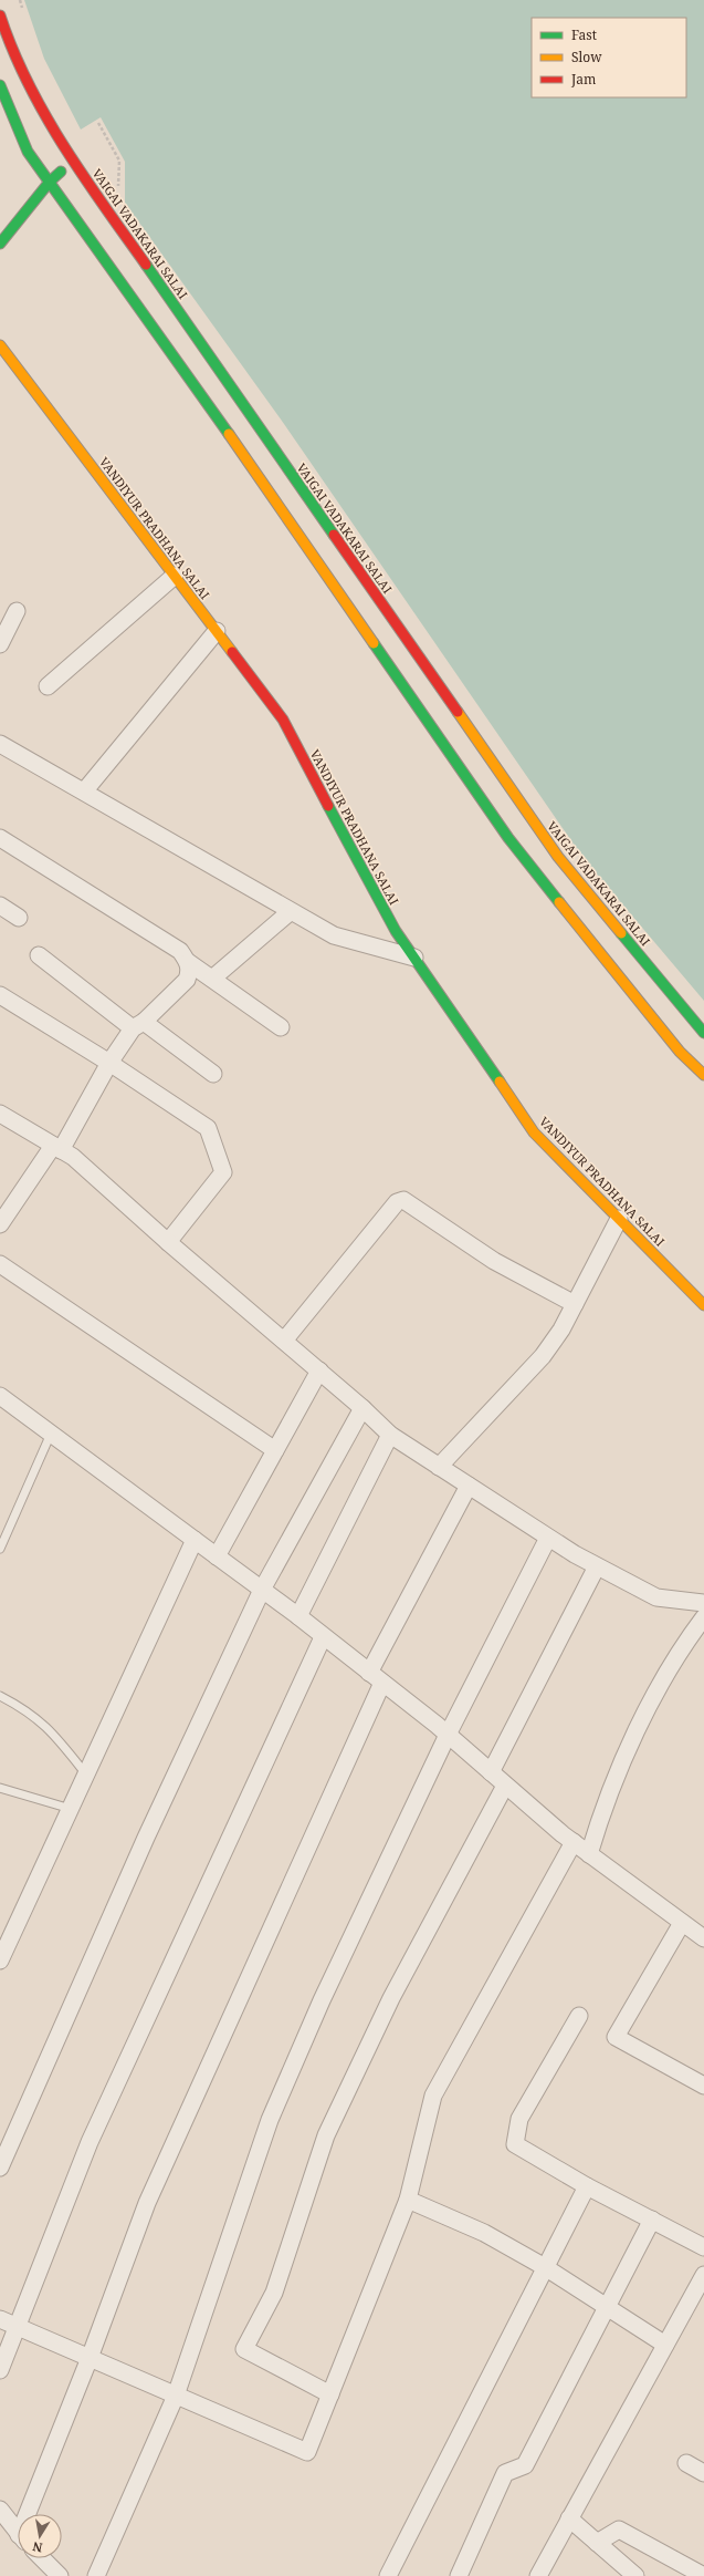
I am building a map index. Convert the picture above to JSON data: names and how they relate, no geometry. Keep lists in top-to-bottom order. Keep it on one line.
{"streets":{"street":["VAIGAI VADAKARAI SALAI","VANDIYUR PRADHANA SALAI"]},"legend":["Fast","Slow","Jam"],"north":"bottom"}
